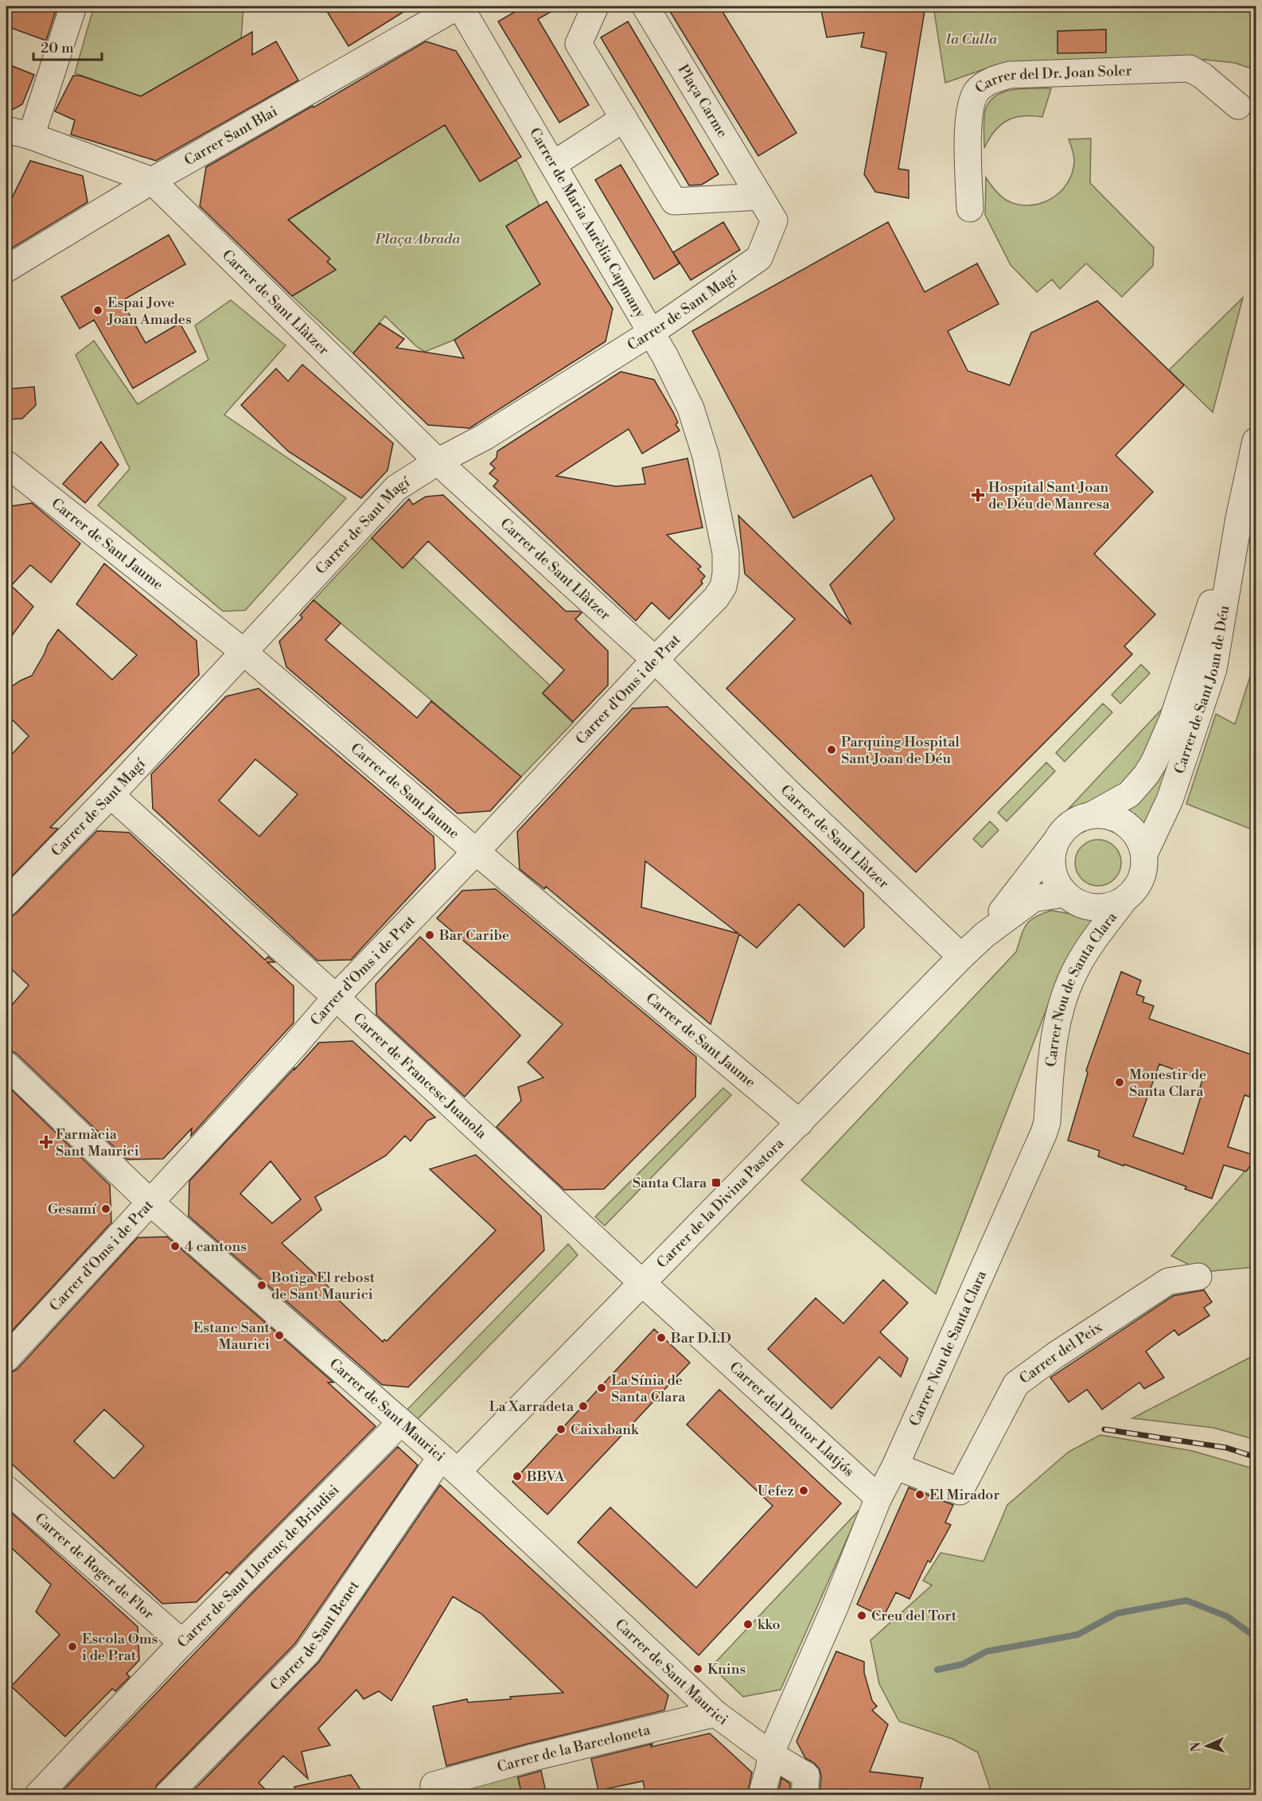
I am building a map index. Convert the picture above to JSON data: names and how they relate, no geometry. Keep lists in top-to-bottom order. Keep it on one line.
{"streets":{"street":["Carrer del Dr. Joan Soler","Plaça Carme","Carrer Sant Blai","Carrer de Maria Aurèlia Capmany","Carrer de Sant Llàtzer","Carrer de Sant Magí","Carrer de Sant Jaume","Carrer d'Oms i de Prat","Carrer de Sant Joan de Déu","Carrer Nou de Santa Clara","Carrer de Francesc Juanola","Carrer de la Divina Pastora","Carrer del Peix","Carrer de Sant Maurici","Carrer del Doctor Llatjós","Carrer de Roger de Flor","Carrer de Sant Llorenç de Brindisi","Carrer de Sant Benet","Carrer de la Barceloneta"]},"crossings":[["Plaça Carme","Carrer de Sant Magí"],["Carrer Sant Blai","Carrer de Maria Aurèlia Capmany"],["Carrer Sant Blai","Carrer de Sant Llàtzer"],["Carrer de Maria Aurèlia Capmany","Carrer de Sant Magí"],["Carrer de Maria Aurèlia Capmany","Carrer d'Oms i de Prat"],["Carrer de Sant Llàtzer","Carrer de Sant Magí"],["Carrer de Sant Llàtzer","Carrer d'Oms i de Prat"],["Carrer de Sant Llàtzer","Carrer de la Divina Pastora"],["Carrer de Sant Magí","Carrer de Sant Jaume"],["Carrer de Sant Magí","Carrer de Francesc Juanola"],["Carrer de Sant Jaume","Carrer d'Oms i de Prat"],["Carrer de Sant Jaume","Carrer de la Divina Pastora"],["Carrer d'Oms i de Prat","Carrer de Francesc Juanola"],["Carrer d'Oms i de Prat","Carrer de Sant Maurici"],["Carrer de Sant Joan de Déu","Carrer Nou de Santa Clara"],["Carrer de Sant Joan de Déu","Carrer de la Divina Pastora"],["Carrer Nou de Santa Clara","Carrer de la Divina Pastora"],["Carrer Nou de Santa Clara","Carrer del Peix"],["Carrer Nou de Santa Clara","Carrer de Sant Maurici"],["Carrer Nou de Santa Clara","Carrer del Doctor Llatjós"],["Carrer de Francesc Juanola","Carrer de la Divina Pastora"],["Carrer de Francesc Juanola","Carrer del Doctor Llatjós"],["Carrer de la Divina Pastora","Carrer de Sant Maurici"],["Carrer de la Divina Pastora","Carrer del Doctor Llatjós"],["Carrer de la Divina Pastora","Carrer de Sant Benet"],["Carrer de Sant Maurici","Carrer de Sant Llorenç de Brindisi"],["Carrer de Sant Maurici","Carrer de Sant Benet"],["Carrer de Sant Maurici","Carrer de la Barceloneta"],["Carrer de Roger de Flor","Carrer de Sant Llorenç de Brindisi"]],"parks":["la Culla","Plaça Abrada"],"places":{"other":["Espai Jove Joan Amades","Parquing Hospital Sant Joan de Déu","Bar Caribe","Monestir de Santa Clara","Gesamí","4 cantons","Botiga El rebost de Sant Maurici","Estanc Sant Maurici","Bar D.I.D","La Sínia de Santa Clara","La Xarradeta","Caixabank","BBVA","Uefez","El Mirador","Creu del Tort","kko","Escola Oms i de Prat","Knins"],"health":["Hospital Sant Joan de Déu de Manresa","Farmàcia Sant Maurici"],"transit":["Santa Clara"]},"scale_bar":"20 m","north":"left"}
